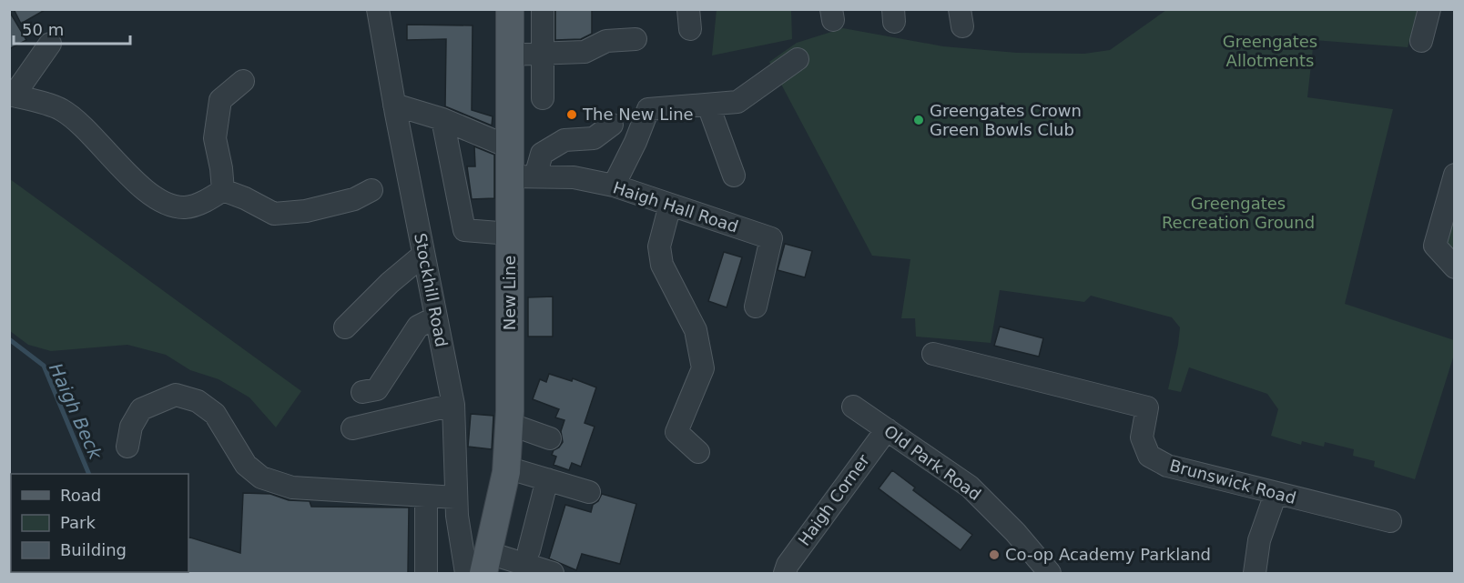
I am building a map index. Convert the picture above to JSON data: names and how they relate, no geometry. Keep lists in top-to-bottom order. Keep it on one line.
{"streets":{"main road":["New Line"],"street":["Haigh Hall Road","Stockhill Road","Old Park Road","Brunswick Road","Haigh Corner"]},"crossings":[["Haigh Hall Road","New Line"],["Old Park Road","Haigh Corner"]],"water":["Haigh Beck"],"parks":["Greengates Allotments","Greengates Recreation Ground"],"places":["The New Line","Greengates Crown Green Bowls Club","Co-op Academy Parkland"],"legend":["Road","Park","Building"],"scale_bar":"50 m"}
